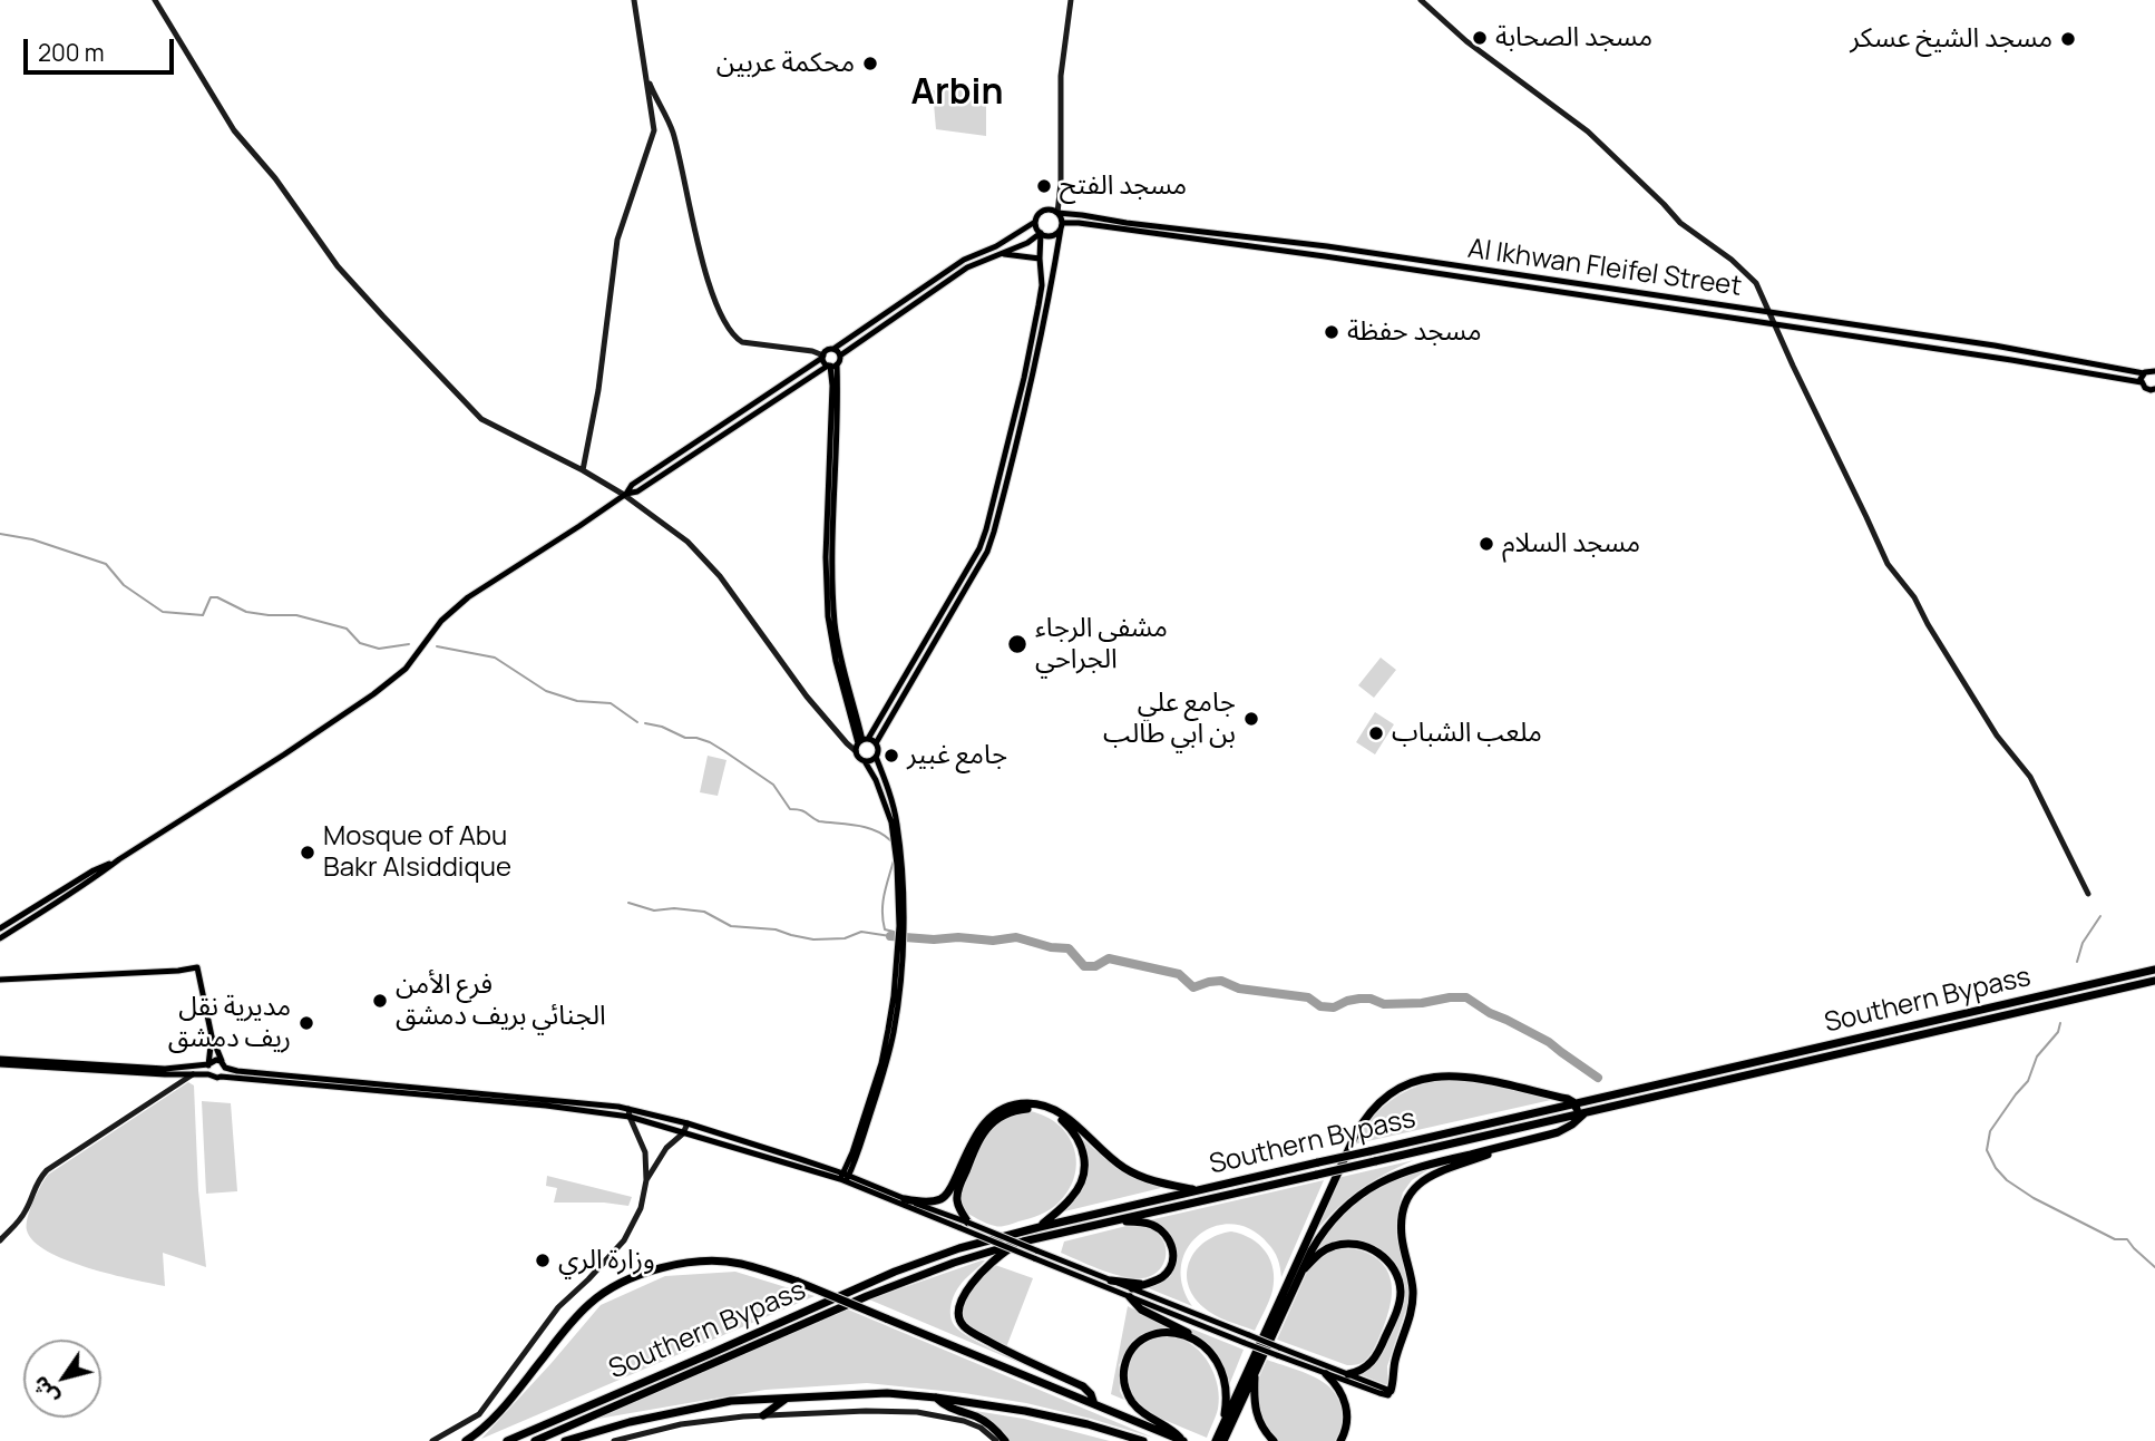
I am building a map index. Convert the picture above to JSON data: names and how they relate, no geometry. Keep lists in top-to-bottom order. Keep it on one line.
{"streets":{"highway":["Southern Bypass"],"main road":["Al Ikhwan Fleifel Street"]},"districts":["Arbin"],"places":["مسجد الصحابة","مسجد الشيخ عسكر","محكمة عربين","مسجد الفتح","مسجد حفظة","مسجد السلام","مشفى الرجاء الجراحي","جامع علي بن ابي طالب","ملعب الشباب","جامع غبير","Mosque of Abu Bakr Alsiddique","فرع الأمن الجنائي بريف دمشق","مديرية نقل ريف دمشق","وزارة الري"],"scale_bar":"200 m","north":"bottom left"}
